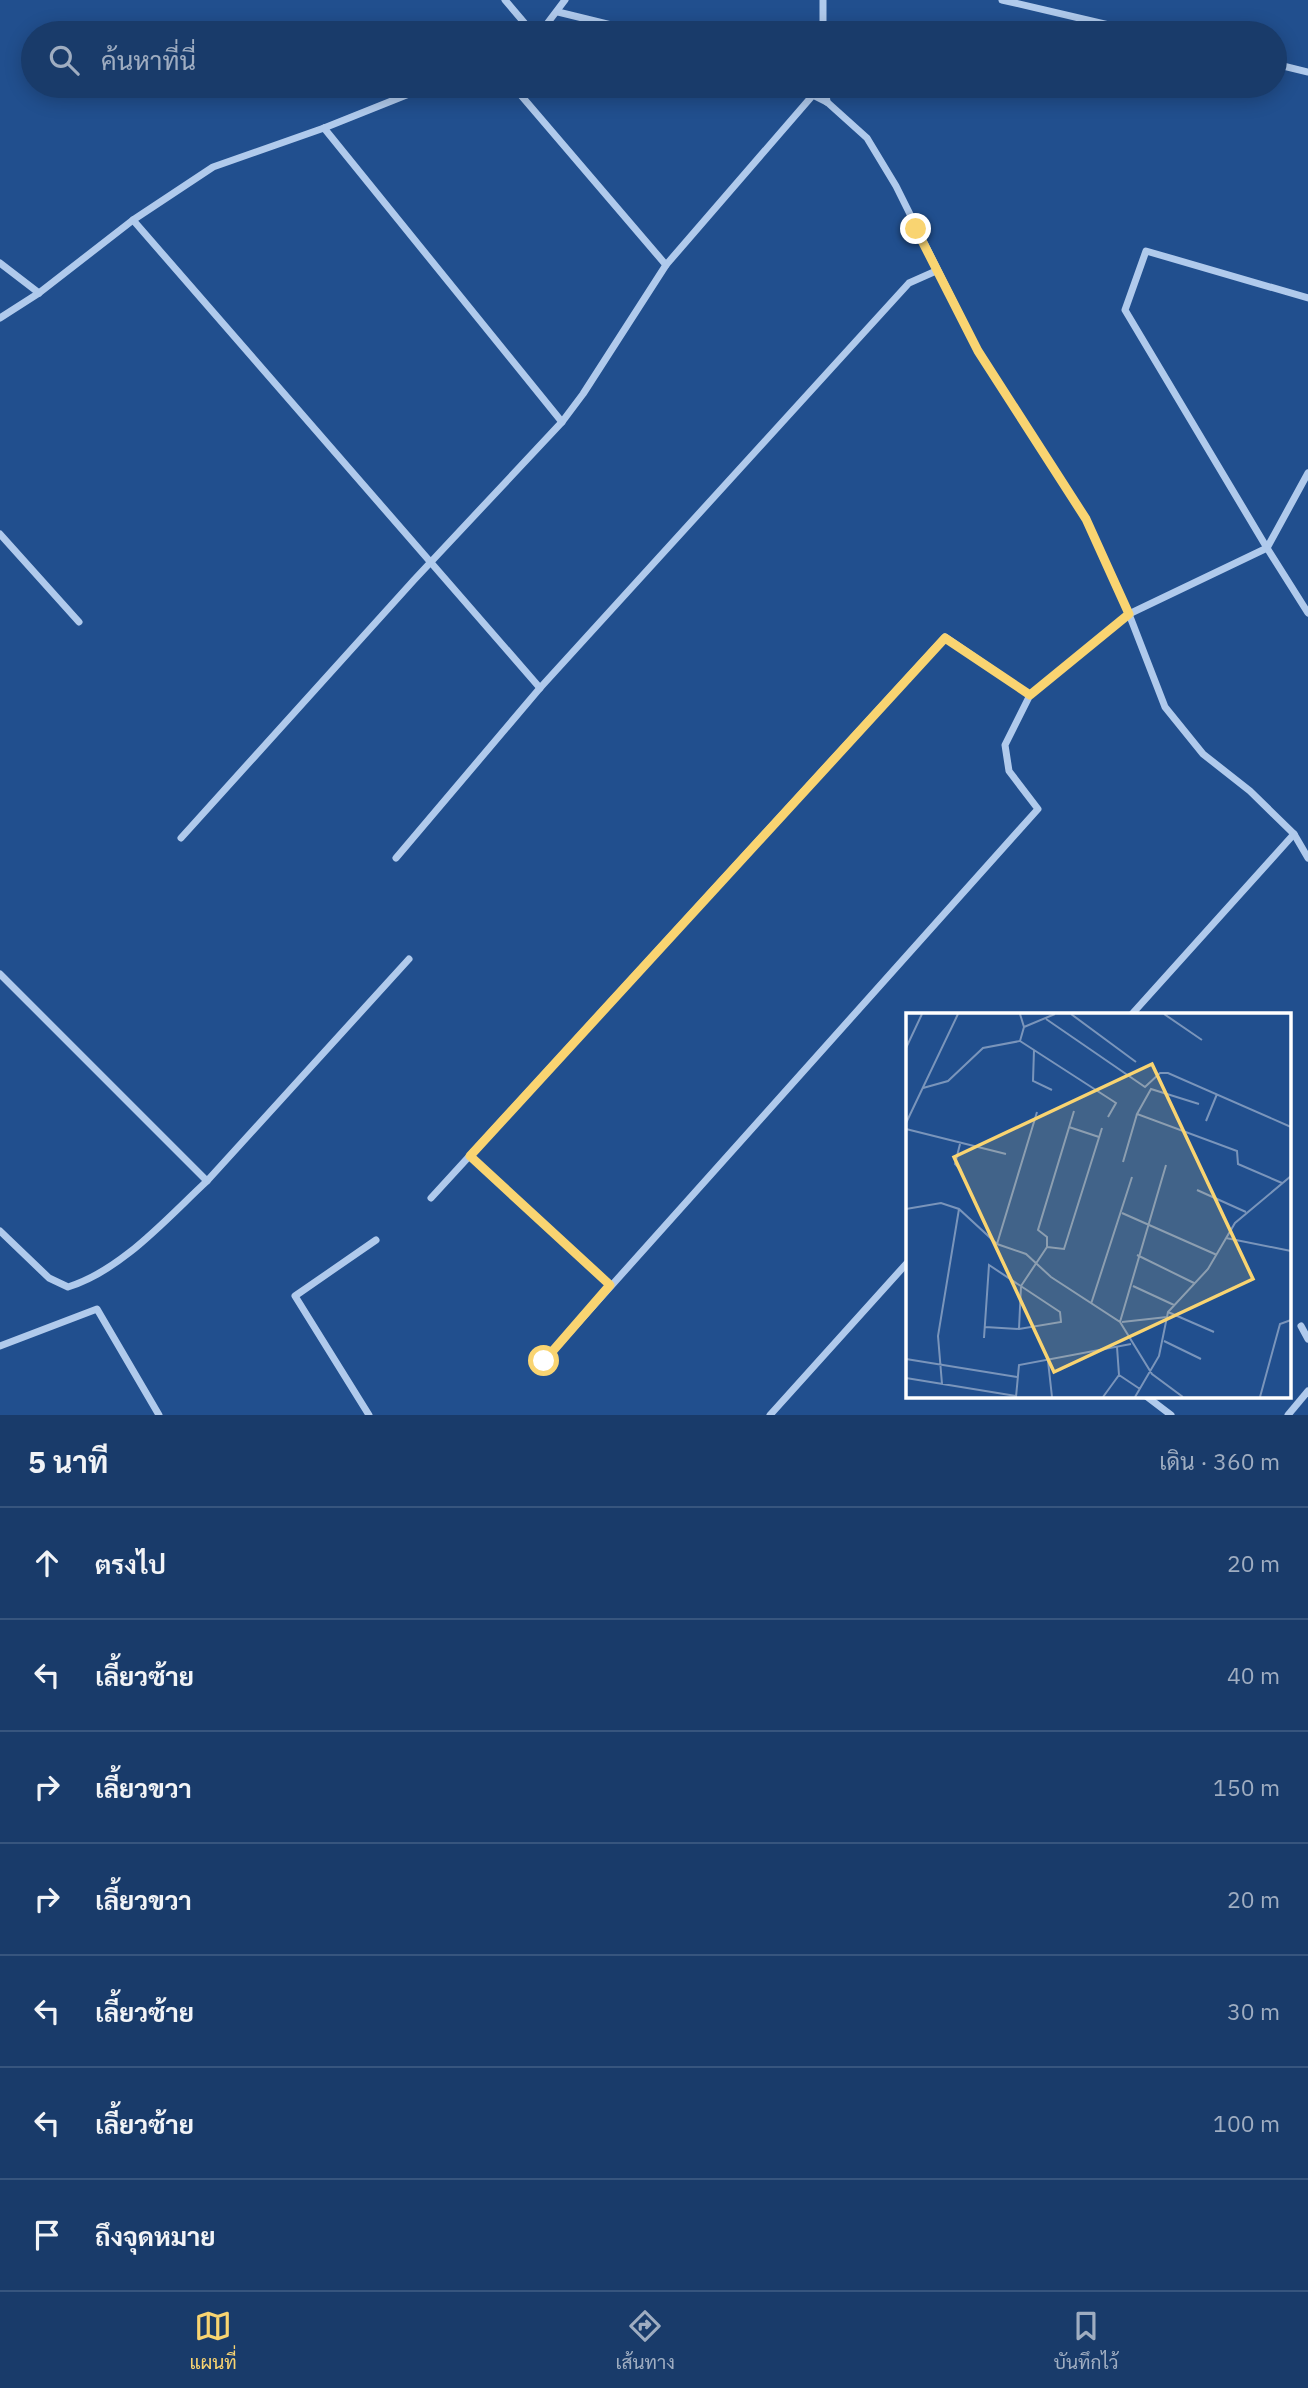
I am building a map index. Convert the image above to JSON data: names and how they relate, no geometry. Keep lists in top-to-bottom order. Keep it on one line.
{"page":{"search":"ค้นหาที่นี่","heading":["5 นาที","เดิน · 360 m"],"list":[["ตรงไป","20 m"],["เลี้ยวซ้าย","40 m"],["เลี้ยวขวา","150 m"],["เลี้ยวขวา","20 m"],["เลี้ยวซ้าย","30 m"],["เลี้ยวซ้าย","100 m"],"ถึงจุดหมาย"],"nav":["แผนที่","เส้นทาง","บันทึกไว้"]}}
